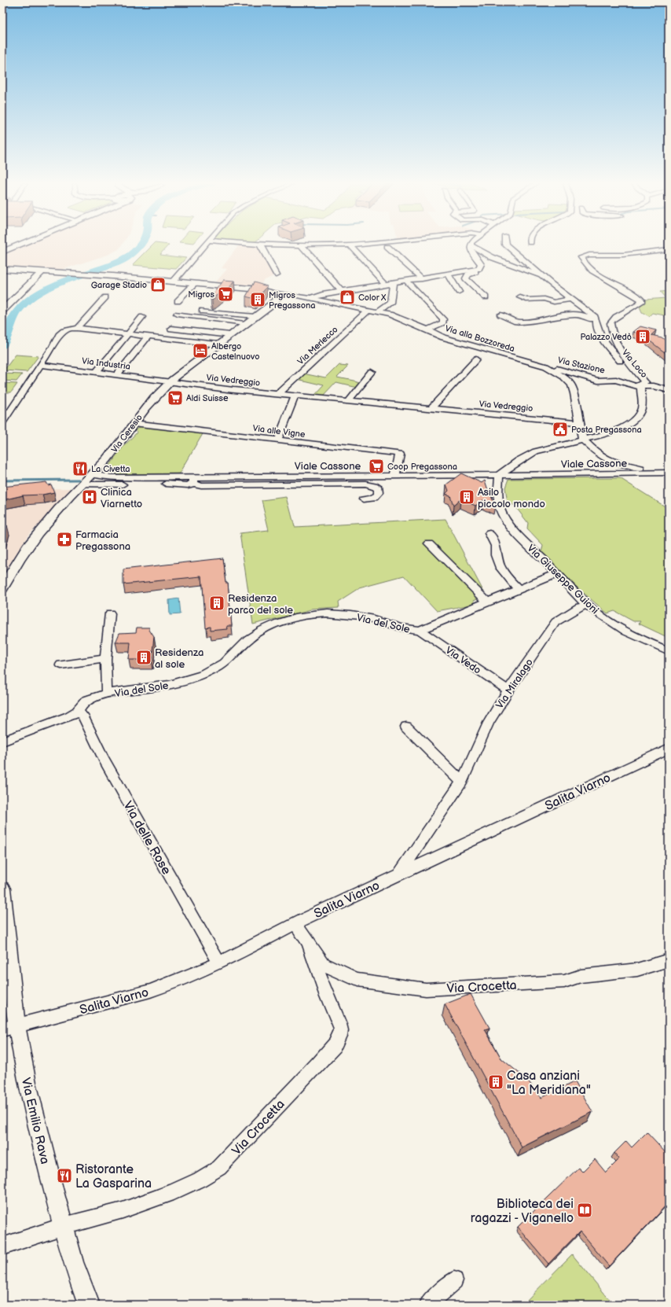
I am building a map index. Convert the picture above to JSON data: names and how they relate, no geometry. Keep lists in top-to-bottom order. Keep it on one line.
{"streets":{"main road":["Via alla Bozzoreda","Via Ceresio","Via Emilio Rava"],"street":["Via Merlecco","Via Industria","Via Loco","Via Stazione","Via Vedreggio","Via alle Vigne","Viale Cassone","Via Giuseppe Guioni","Via del Sole","Via Vedo","Via Miralago","Salita Viarno","Via delle Rose","Via Crocetta"]},"crossings":[["Via alla Bozzoreda","Via Merlecco"],["Via alla Bozzoreda","Via Loco"],["Via alla Bozzoreda","Via Stazione"],["Via alla Bozzoreda","Via Vedreggio"],["Via alla Bozzoreda","Via Ceresio"],["Via Merlecco","Via Vedreggio"],["Via Industria","Via Vedreggio"],["Via Industria","Via Ceresio"],["Via Loco","Via Stazione"],["Via Loco","Viale Cassone"],["Via Loco","Via Giuseppe Guioni"],["Via Vedreggio","Via Ceresio"],["Via alle Vigne","Via Ceresio"],["Via alle Vigne","Viale Cassone"],["Via Ceresio","Viale Cassone"],["Viale Cassone","Via Giuseppe Guioni"],["Via Giuseppe Guioni","Via del Sole"],["Via Giuseppe Guioni","Via Miralago"],["Via del Sole","Via Vedo"],["Via del Sole","Via delle Rose"],["Via Vedo","Via Miralago"],["Via Miralago","Salita Viarno"],["Salita Viarno","Via delle Rose"],["Salita Viarno","Via Crocetta"],["Salita Viarno","Via Emilio Rava"],["Via Crocetta","Via Emilio Rava"]],"places":{"shop":["Garage Stadio","Color X"],"supermarket":["Migros","Aldi Suisse","Coop Pregassona"],"building":["Migros Pregassona","Palazzo Vedò","Asilo piccolo mondo","Residenza parco del sole","Residenza al sole","Casa anziani \"La Meridiana\""],"hotel":["Albergo Castelnuovo"],"public building":["Posta Pregassona"],"restaurant":["La Civetta","Ristorante La Gasparina"],"hospital":["Clinica Viarnetto"],"pharmacy":["Farmacia Pregassona"],"library":["Biblioteca dei ragazzi - Viganello"]}}
